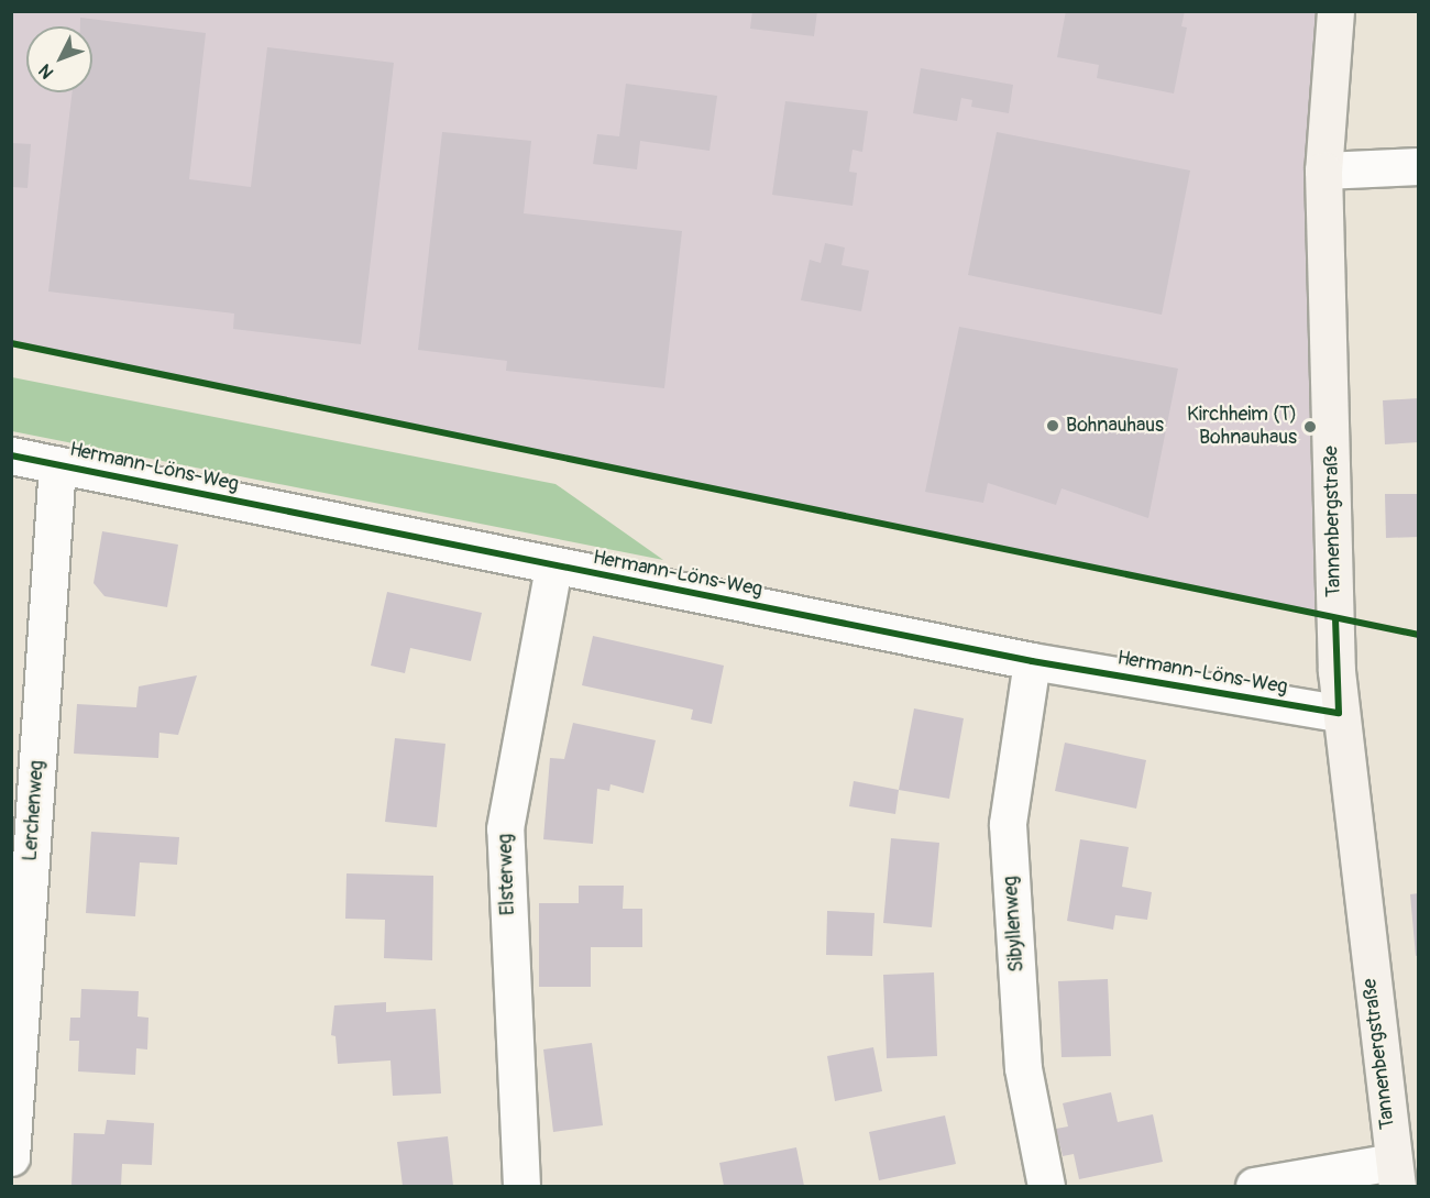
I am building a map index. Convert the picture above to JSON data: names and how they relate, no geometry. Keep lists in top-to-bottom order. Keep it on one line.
{"streets":{"street":["Hermann-Löns-Weg","Tannenbergstraße","Lerchenweg","Elsterweg","Sibyllenweg"]},"crossings":[["Hermann-Löns-Weg","Tannenbergstraße"],["Hermann-Löns-Weg","Lerchenweg"],["Hermann-Löns-Weg","Elsterweg"],["Hermann-Löns-Weg","Sibyllenweg"]],"places":["Bohnauhaus","Kirchheim (T) Bohnauhaus"],"north":"bottom left"}
